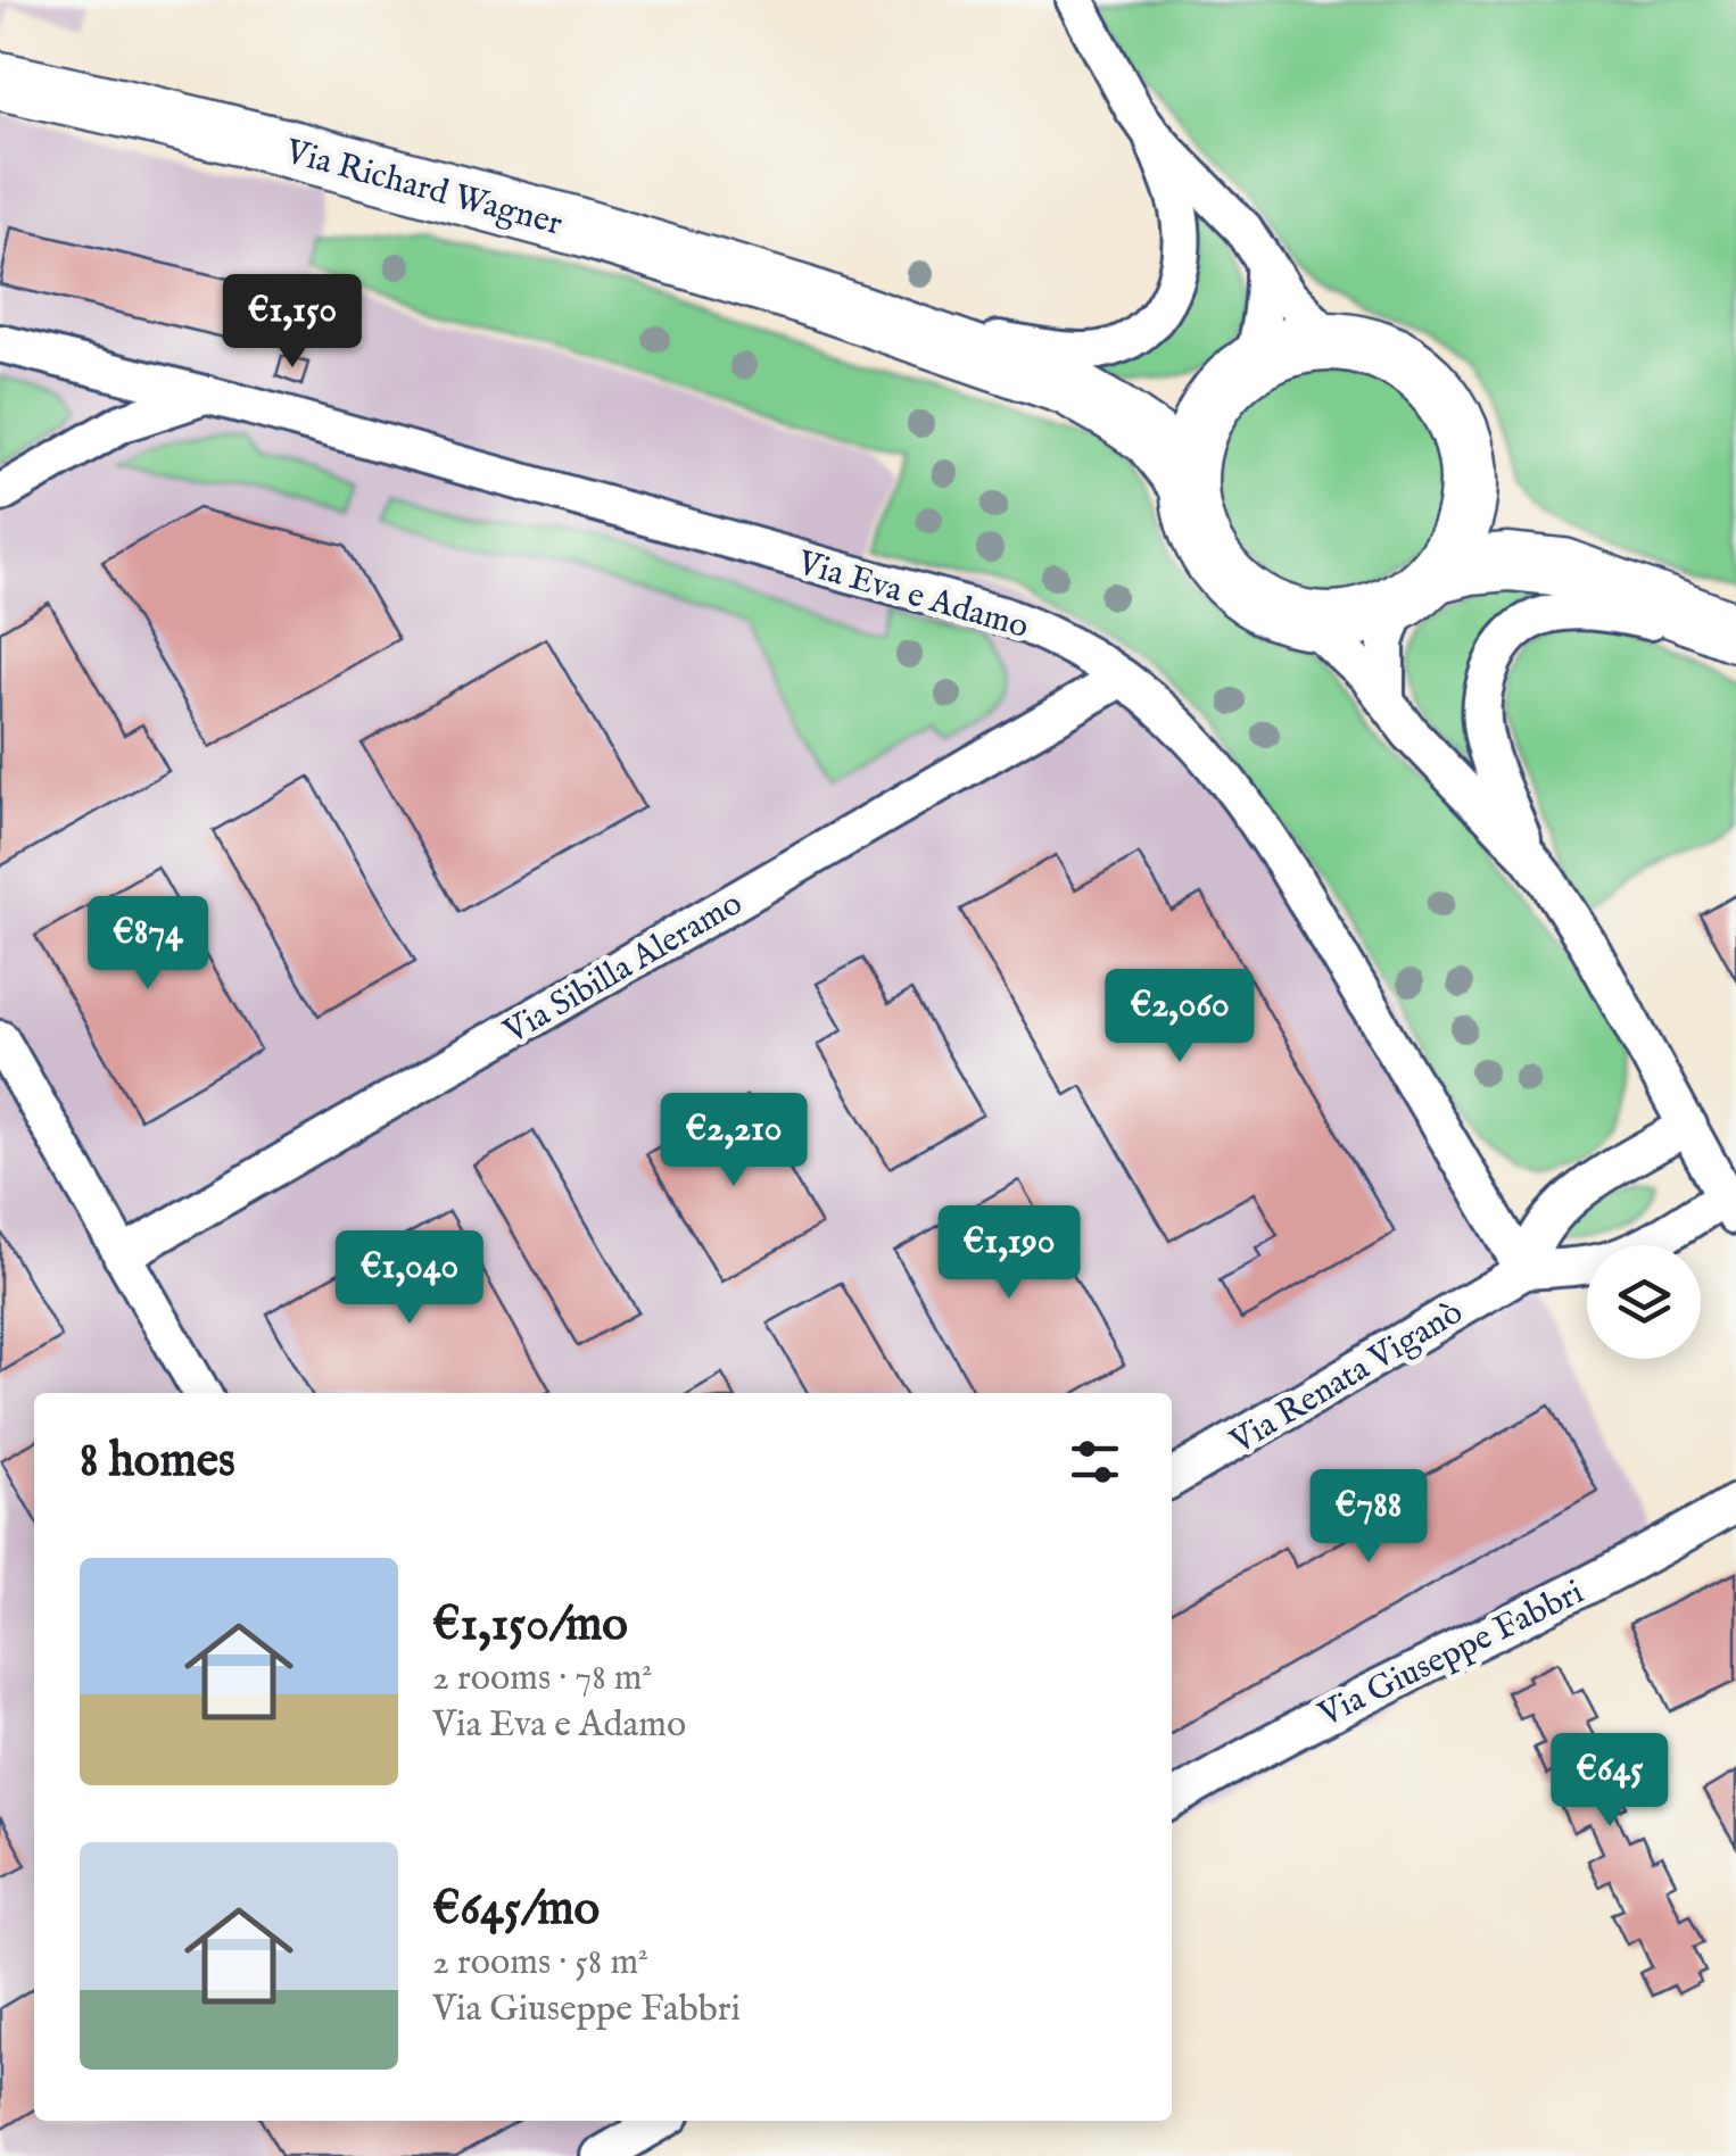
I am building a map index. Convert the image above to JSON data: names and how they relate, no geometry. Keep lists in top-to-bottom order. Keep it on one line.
{"streets":{"main road":["Via Richard Wagner"],"street":["Via Eva e Adamo","Via Sibilla Aleramo","Via Renata Viganò","Via Giuseppe Fabbri"]},"crossings":[["Via Eva e Adamo","Via Sibilla Aleramo"],["Via Eva e Adamo","Via Renata Viganò"]],"page":{"price":["€1,150","€874","€2,060","€2,210","€1,190","€1,040","€788","€645"],"heading":"8 homes","list":[{"name":"€1,150/mo","note":"2 rooms · 78 m² · Via Eva e Adamo"},{"name":"€645/mo","note":"2 rooms · 58 m² · Via Giuseppe Fabbri"}]}}
